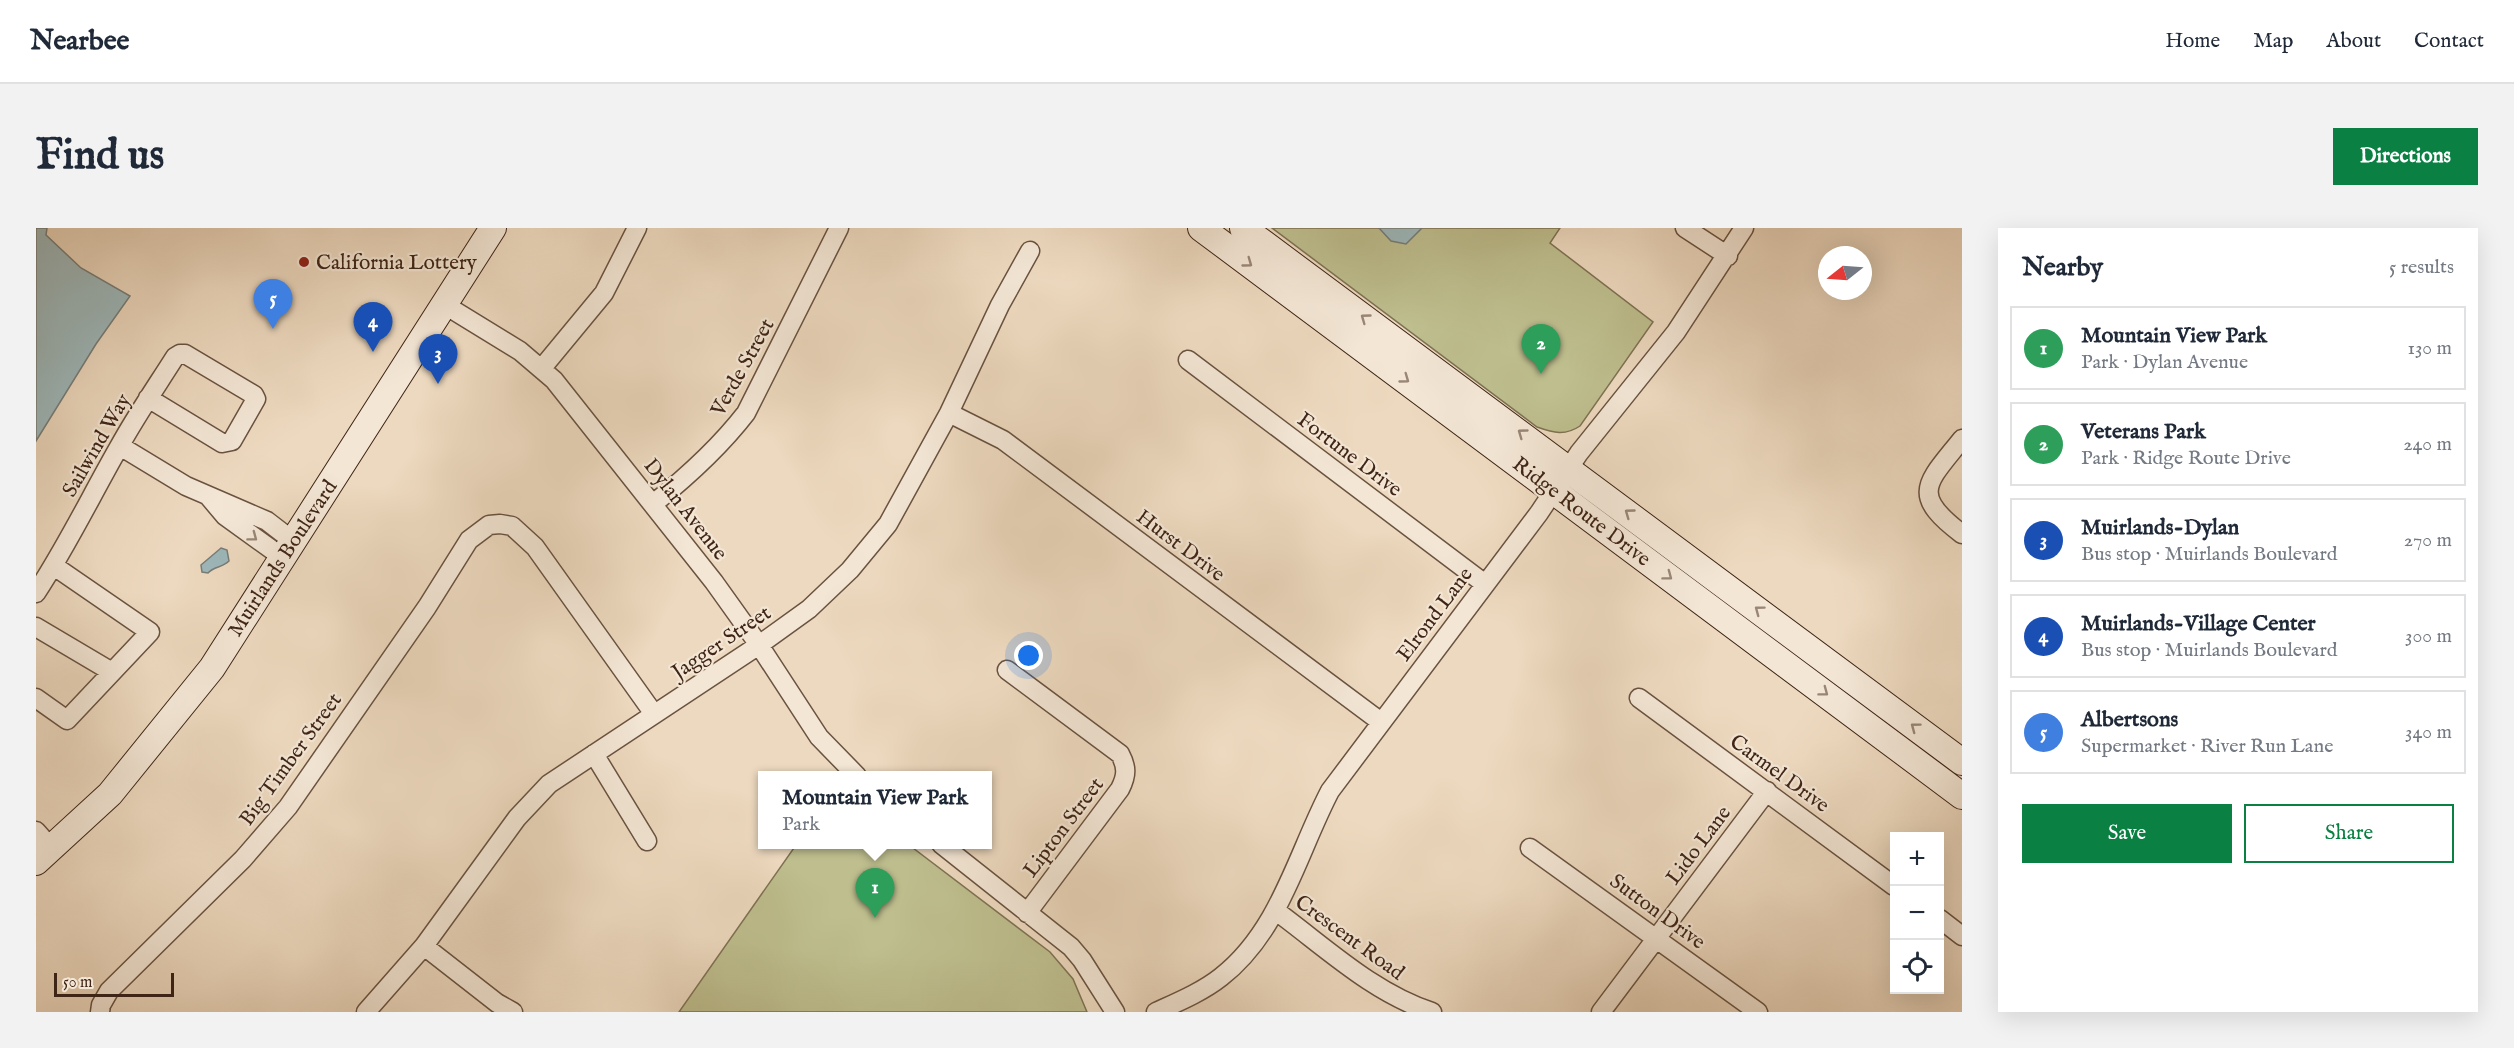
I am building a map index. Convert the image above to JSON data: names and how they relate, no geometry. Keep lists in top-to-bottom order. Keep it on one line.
{"streets":{"main road":["Ridge Route Drive","Muirlands Boulevard"],"street":["Verde Street","Sailwind Way","Fortune Drive","Dylan Avenue","Hurst Drive","Elrond Lane","Jagger Street","Big Timber Street","Carmel Drive","Lipton Street","Lido Lane","Sutton Drive","Crescent Road"]},"crossings":[["Verde Street","Dylan Avenue"],["Fortune Drive","Elrond Lane"],["Dylan Avenue","Muirlands Boulevard"],["Dylan Avenue","Jagger Street"],["Ridge Route Drive","Elrond Lane"],["Hurst Drive","Elrond Lane"],["Hurst Drive","Jagger Street"],["Elrond Lane","Crescent Road"],["Jagger Street","Big Timber Street"],["Carmel Drive","Lido Lane"],["Lido Lane","Sutton Drive"]],"places":["California Lottery"],"scale_bar":"50 m","north":"left","page":{"header":"Nearbee","nav":["Home","Map","About","Contact"],"buttons":["Directions",["Save","Share"]],"title":"Find us","heading":["Nearby","5 results"],"pins":["5","4","2","3","1"],"list":[{"mark":"1","name":"Mountain View Park","note":"Park · Dylan Avenue","value":"130 m"},{"mark":"2","name":"Veterans Park","note":"Park · Ridge Route Drive","value":"240 m"},{"mark":"3","name":"Muirlands-Dylan","note":"Bus stop · Muirlands Boulevard","value":"270 m"},{"mark":"4","name":"Muirlands-Village Center","note":"Bus stop · Muirlands Boulevard","value":"300 m"},{"mark":"5","name":"Albertsons","note":"Supermarket · River Run Lane","value":"340 m"}],"popup":["Mountain View Park","Park"],"map_buttons":["+","−"],"scale":"50 m"}}
